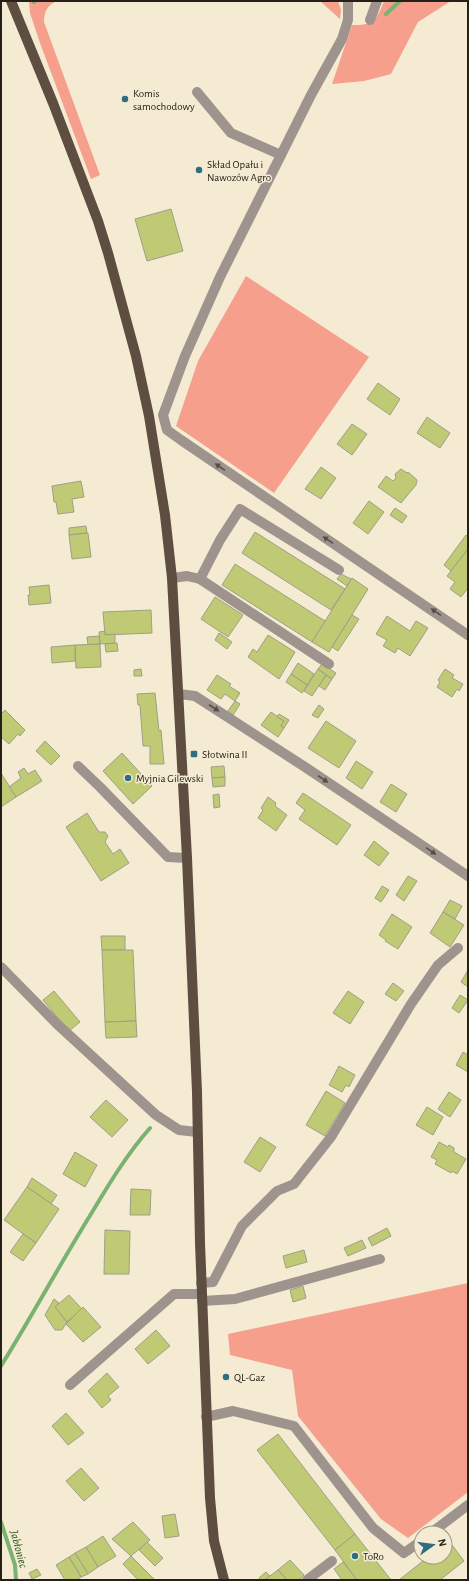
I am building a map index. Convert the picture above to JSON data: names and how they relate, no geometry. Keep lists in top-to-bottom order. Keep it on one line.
{"water":["Jabłoniec"],"places":{"other":["Komis samochodowy","Skład Opału i Nawozów Agro","Myjnia Gilewski","QL-Gaz","ToRo"],"transit":["Słotwina II"]},"north":"right"}
